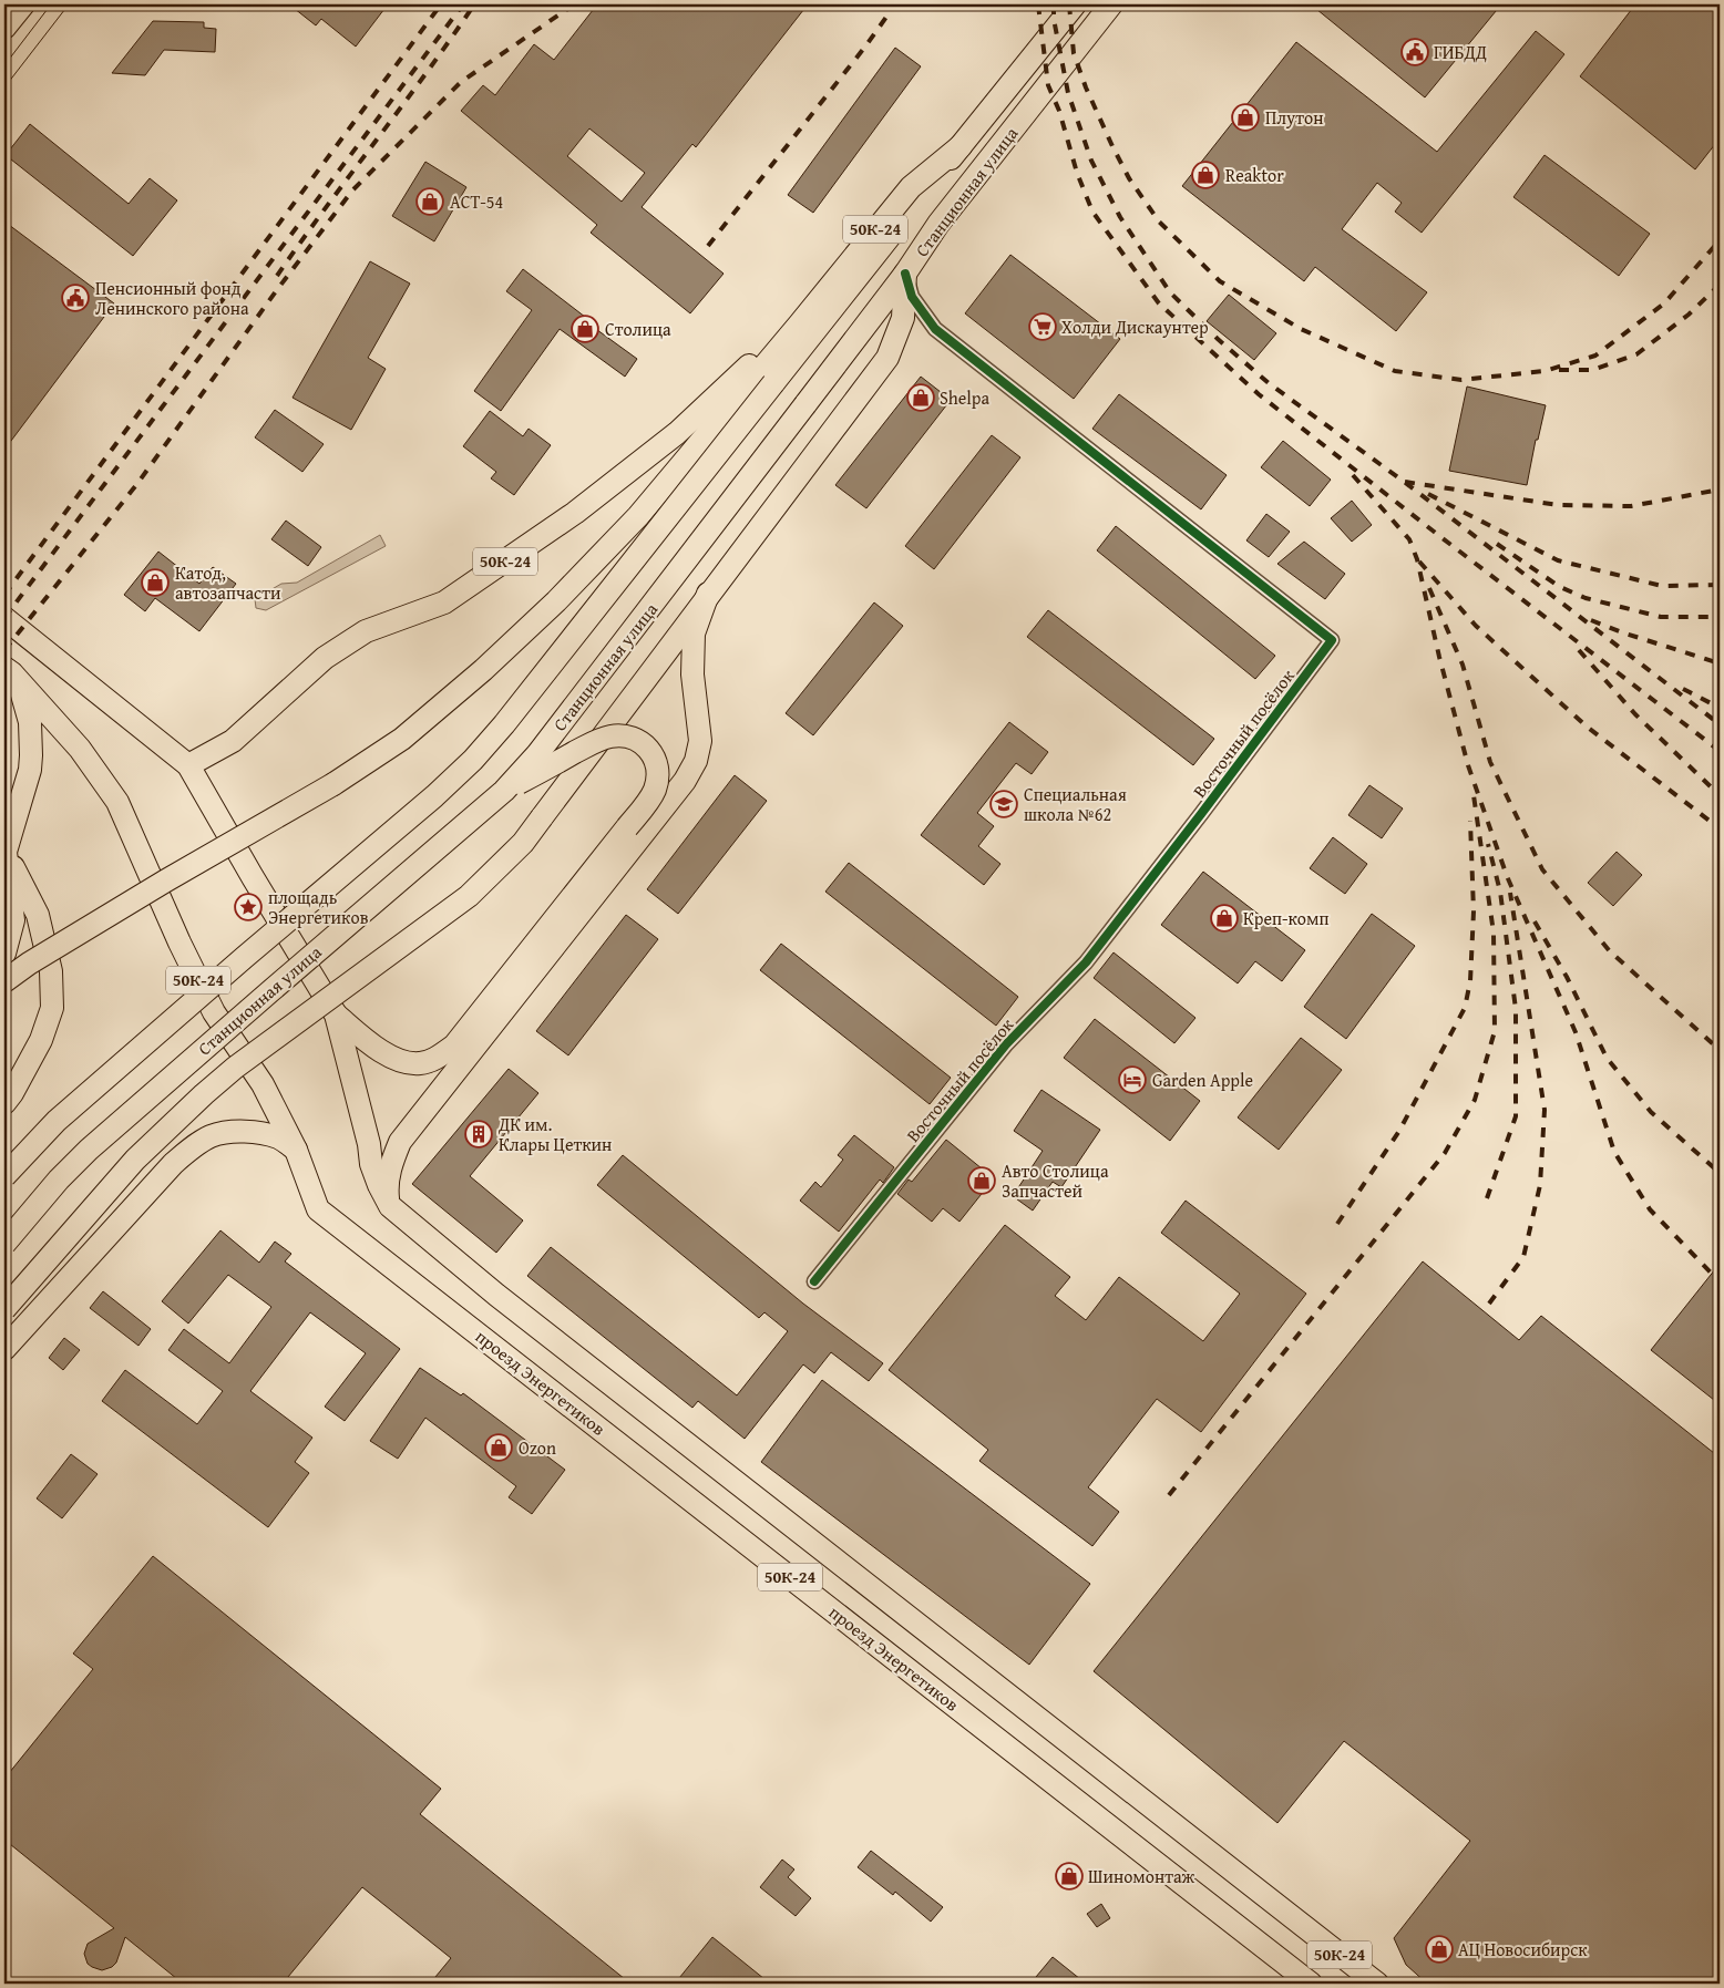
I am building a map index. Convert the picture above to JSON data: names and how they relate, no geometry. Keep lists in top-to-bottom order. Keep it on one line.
{"streets":{"main road":["Станционная улица","50К-24","проезд Энергетиков"],"street":["Восточный посёлок"]},"crossings":[["Станционная улица","50К-24"],["Станционная улица","Восточный посёлок"],["50К-24","проезд Энергетиков"]],"places":{"public building":["ГИБДД","Пенсионный фонд Ленинского района"],"shop":["Плутон","Reaktor","АСТ-54","Столица","Shelpa","Катод, автозапчасти","Креп-комп","Авто Столица Запчастей","Ozon","Шиномонтаж","АЦ Новосибирск"],"supermarket":["Холди Дискаунтер"],"school or university":["Специальная школа №62"],"place":["площадь Энергетиков"],"hotel":["Garden Apple"],"building":["ДК им. Клары Цеткин"]}}
